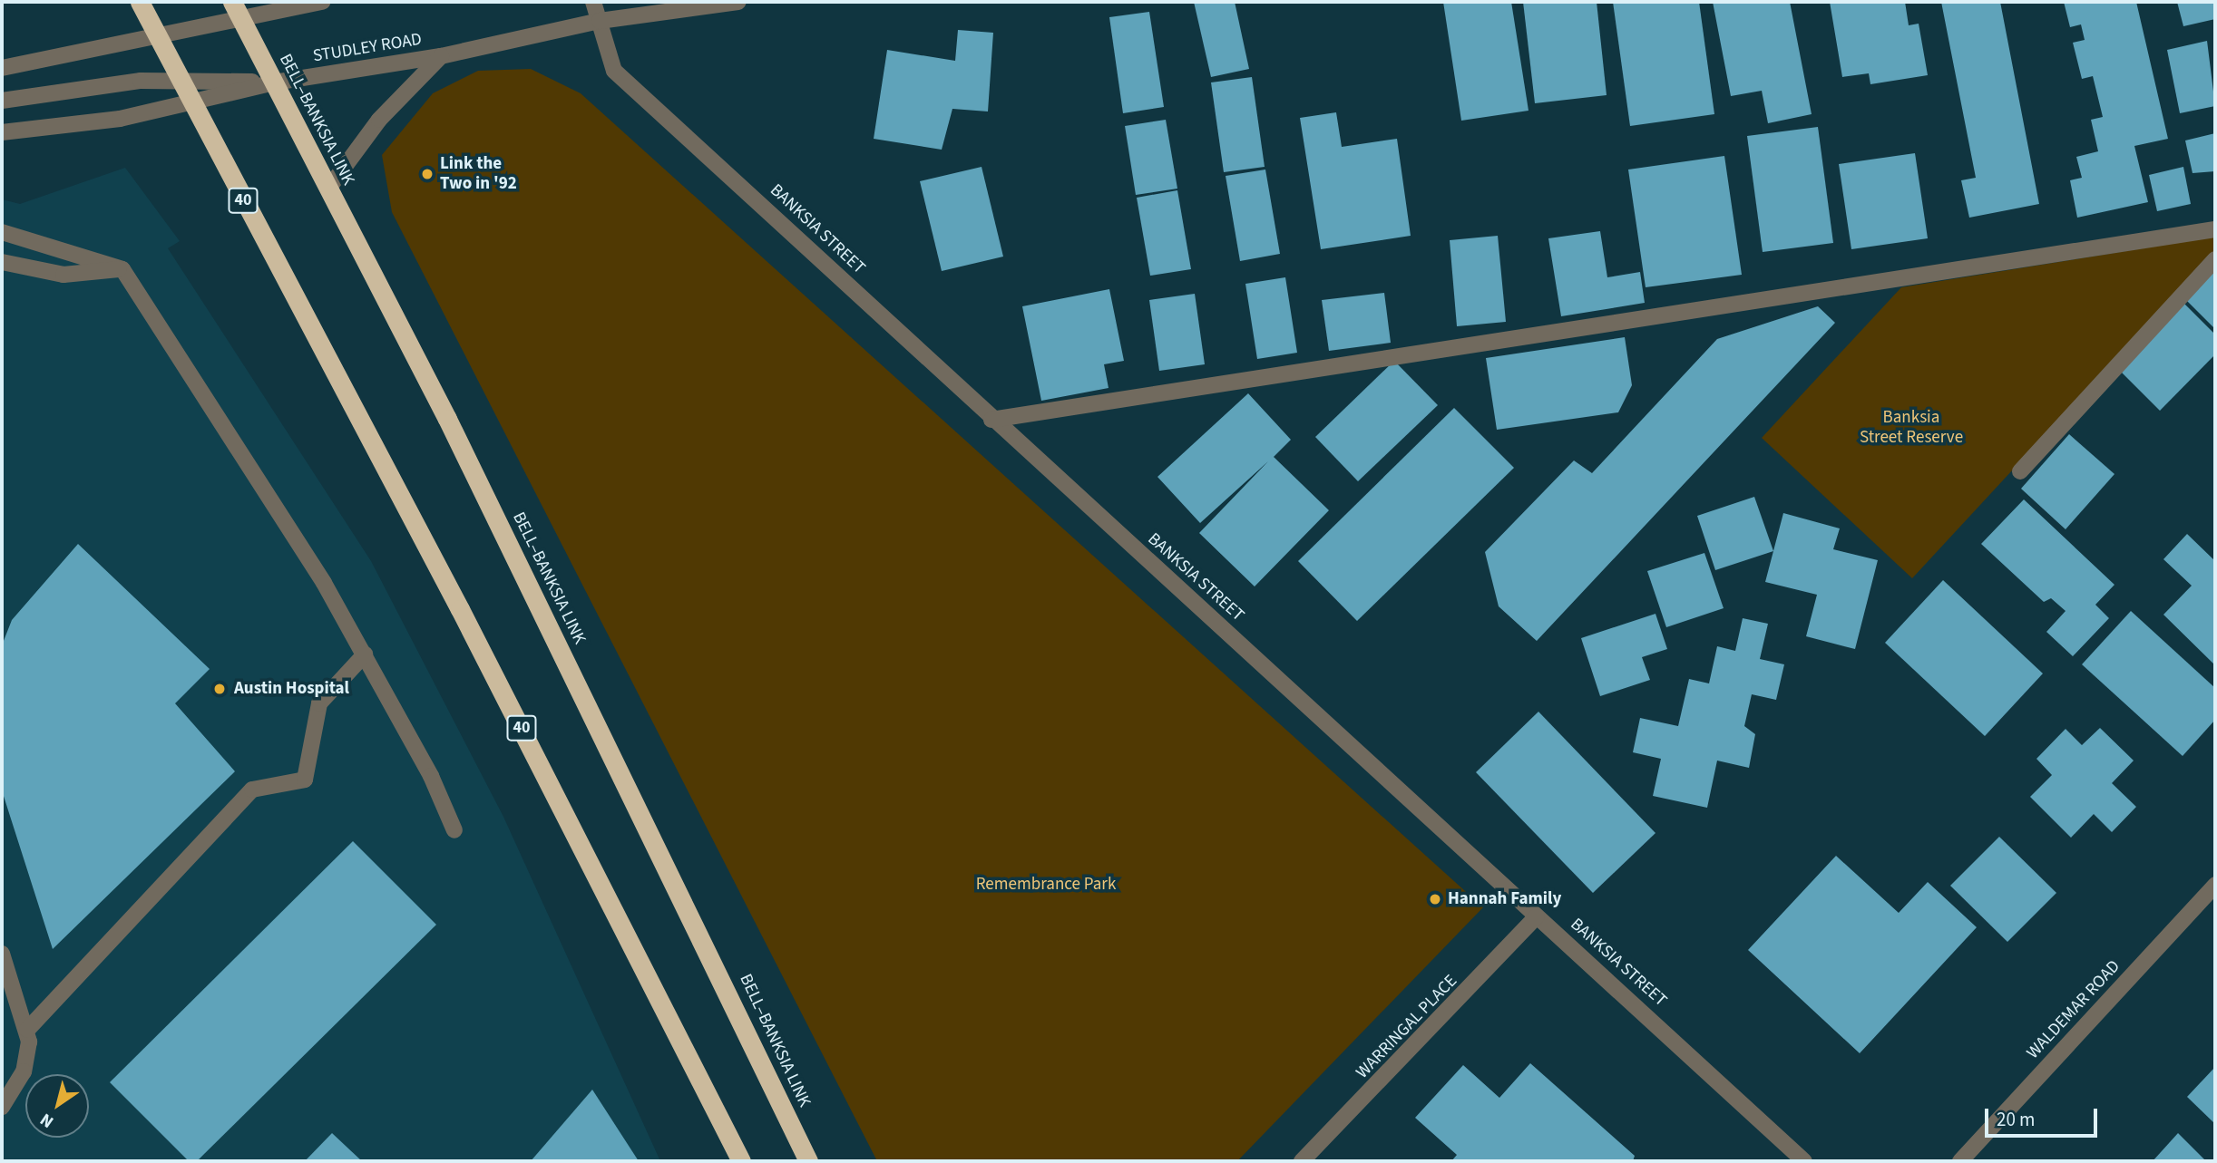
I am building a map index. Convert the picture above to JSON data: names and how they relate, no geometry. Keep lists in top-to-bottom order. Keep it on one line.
{"streets":{"highway":["BELL–BANKSIA LINK","40"],"street":["STUDLEY ROAD","BANKSIA STREET","WALDEMAR ROAD","WARRINGAL PLACE"]},"crossings":[["STUDLEY ROAD","BELL–BANKSIA LINK"],["STUDLEY ROAD","40"],["STUDLEY ROAD","BANKSIA STREET"],["BANKSIA STREET","WARRINGAL PLACE"]],"parks":["Banksia Street Reserve","Remembrance Park"],"places":["Link the Two in '92","Austin Hospital","Hannah Family"],"scale_bar":"20 m","north":"bottom left"}
